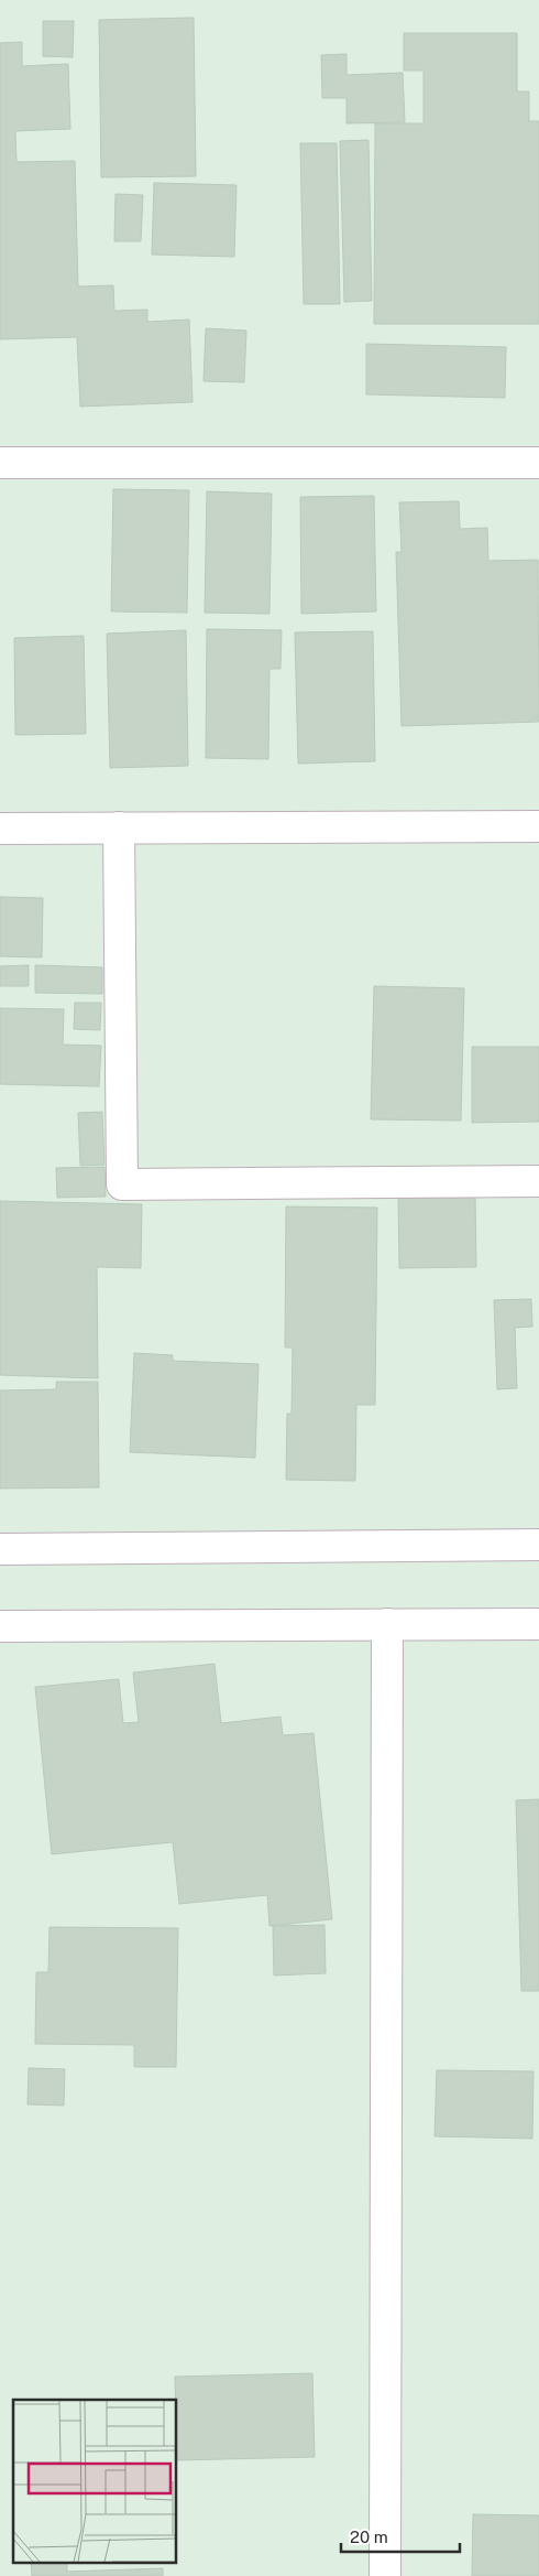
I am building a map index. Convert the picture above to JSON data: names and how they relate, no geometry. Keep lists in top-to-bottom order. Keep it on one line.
{"scale_bar":"20 m"}
